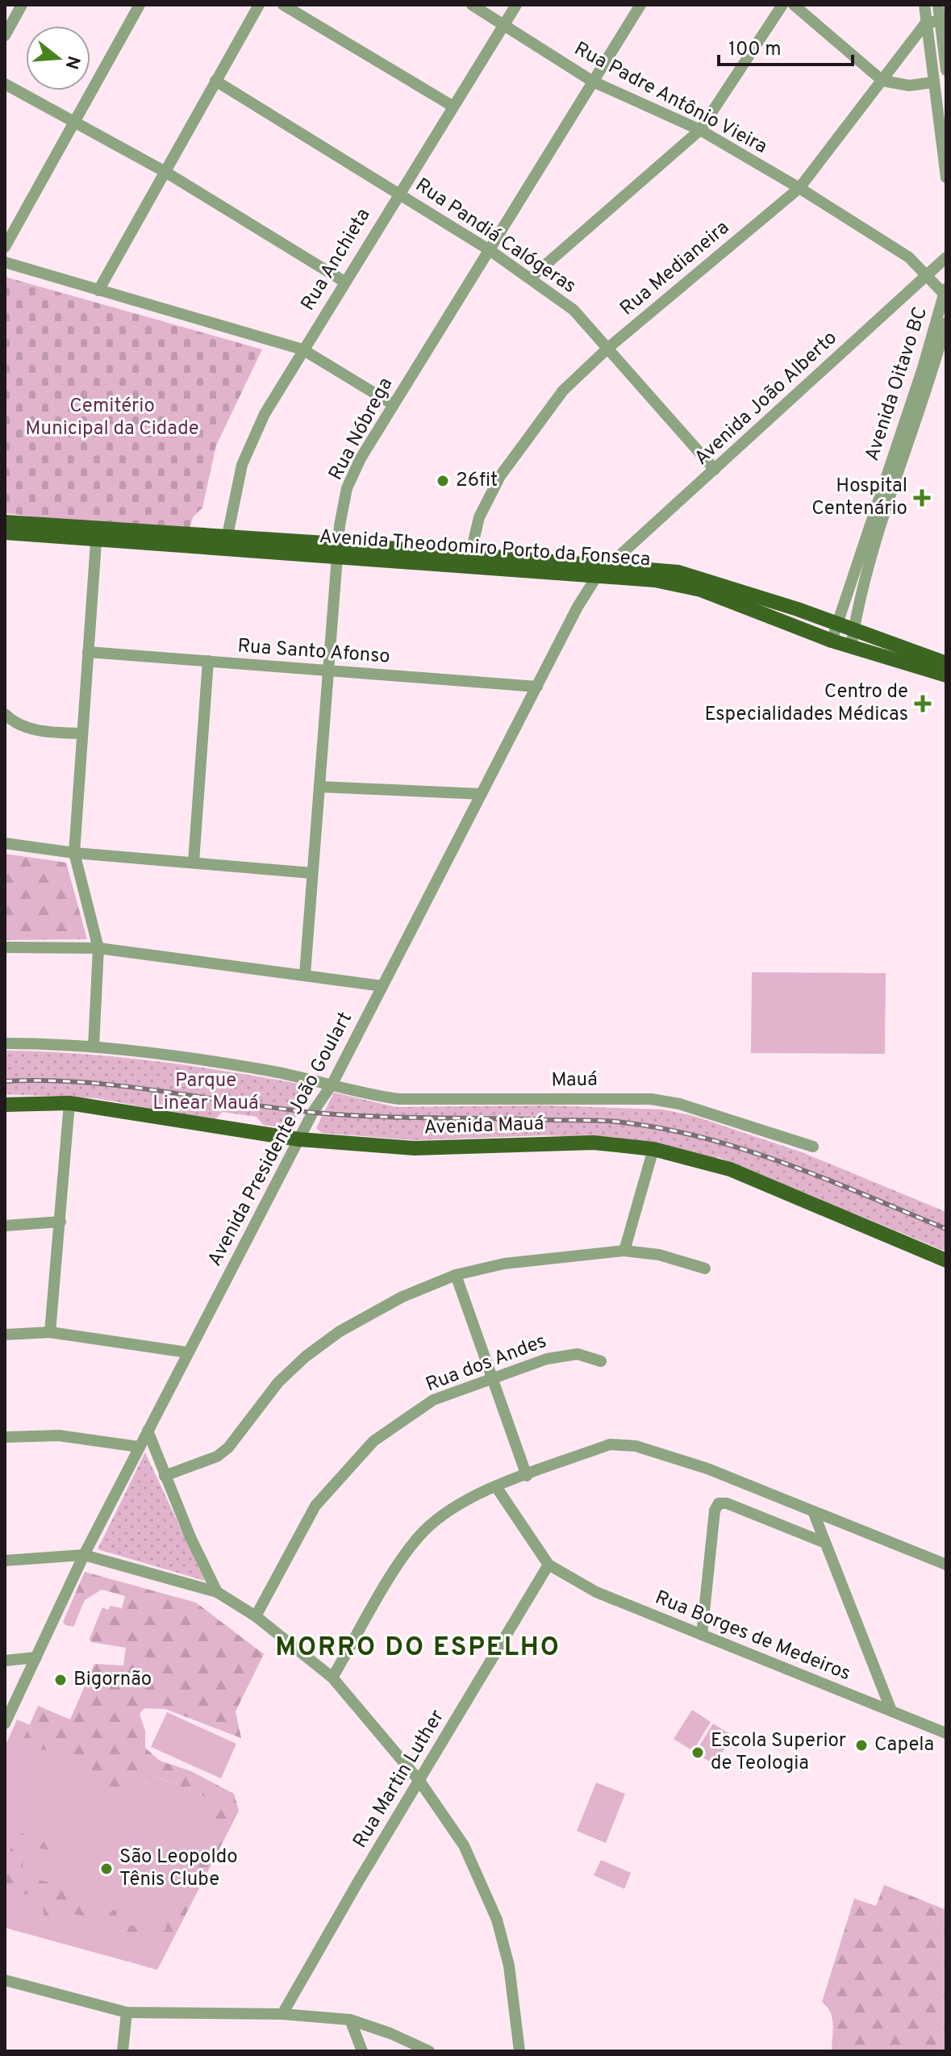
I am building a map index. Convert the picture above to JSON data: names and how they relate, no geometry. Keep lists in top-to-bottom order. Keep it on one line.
{"streets":{"main road":["Avenida Theodomiro Porto da Fonseca","Avenida Mauá"],"street":["Rua Padre Antônio Vieira","Rua Pandiá Calógeras","Rua Anchieta","Rua Medianeira","Avenida Oitavo BC","Avenida João Alberto","Rua Nóbrega","Rua Santo Afonso","Mauá","Avenida Presidente João Goulart","Rua dos Andes","Rua Borges de Medeiros","Rua Martin Luther"]},"crossings":[["Rua Padre Antônio Vieira","Rua Anchieta"],["Rua Padre Antônio Vieira","Rua Medianeira"],["Rua Padre Antônio Vieira","Avenida Oitavo BC"],["Rua Padre Antônio Vieira","Avenida João Alberto"],["Rua Padre Antônio Vieira","Rua Nóbrega"],["Rua Pandiá Calógeras","Rua Anchieta"],["Rua Pandiá Calógeras","Rua Medianeira"],["Rua Pandiá Calógeras","Avenida João Alberto"],["Rua Pandiá Calógeras","Rua Nóbrega"],["Rua Anchieta","Avenida Theodomiro Porto da Fonseca"],["Rua Medianeira","Avenida Theodomiro Porto da Fonseca"],["Avenida Oitavo BC","Avenida Theodomiro Porto da Fonseca"],["Avenida João Alberto","Avenida Theodomiro Porto da Fonseca"],["Avenida João Alberto","Avenida Presidente João Goulart"],["Rua Nóbrega","Avenida Theodomiro Porto da Fonseca"],["Rua Nóbrega","Rua Santo Afonso"],["Avenida Theodomiro Porto da Fonseca","Avenida Presidente João Goulart"],["Rua Santo Afonso","Avenida Presidente João Goulart"],["Mauá","Avenida Presidente João Goulart"],["Avenida Mauá","Avenida Presidente João Goulart"],["Rua Borges de Medeiros","Rua Martin Luther"]],"districts":["MORRO DO ESPELHO"],"parks":["Cemitério Municipal da Cidade","Parque Linear Mauá"],"places":{"other":["26fit","Bigornão","Capela","Escola Superior de Teologia","São Leopoldo Tênis Clube"],"health":["Hospital Centenário","Centro de Especialidades Médicas"]},"scale_bar":"100 m","north":"right"}
